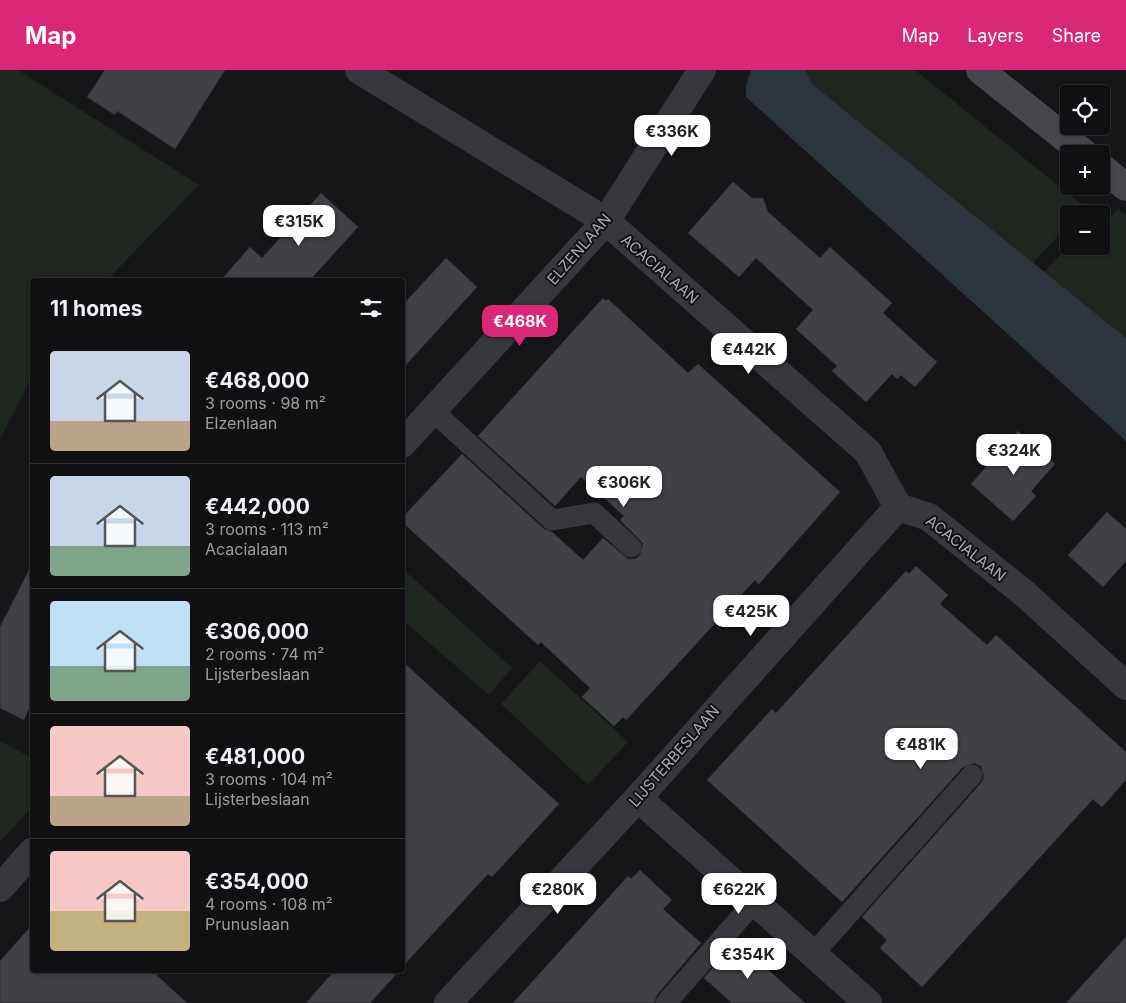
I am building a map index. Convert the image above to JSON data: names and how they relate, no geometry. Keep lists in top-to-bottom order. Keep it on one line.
{"streets":{"street":["ELZENLAAN","ACACIALAAN","LIJSTERBESLAAN"]},"crossings":[["ELZENLAAN","ACACIALAAN"],["ACACIALAAN","LIJSTERBESLAAN"]],"page":{"header":"Map","nav":["Map","Layers","Share"],"map_buttons":["+","−"],"price":["€336K","€315K","€468K","€442K","€324K","€306K","€425K","€481K","€280K","€622K","€354K"],"heading":"11 homes","list":[{"name":"€468,000","note":"3 rooms · 98 m² · Elzenlaan"},{"name":"€442,000","note":"3 rooms · 113 m² · Acacialaan"},{"name":"€306,000","note":"2 rooms · 74 m² · Lijsterbeslaan"},{"name":"€481,000","note":"3 rooms · 104 m² · Lijsterbeslaan"},{"name":"€354,000","note":"4 rooms · 108 m² · Prunuslaan"}]}}
